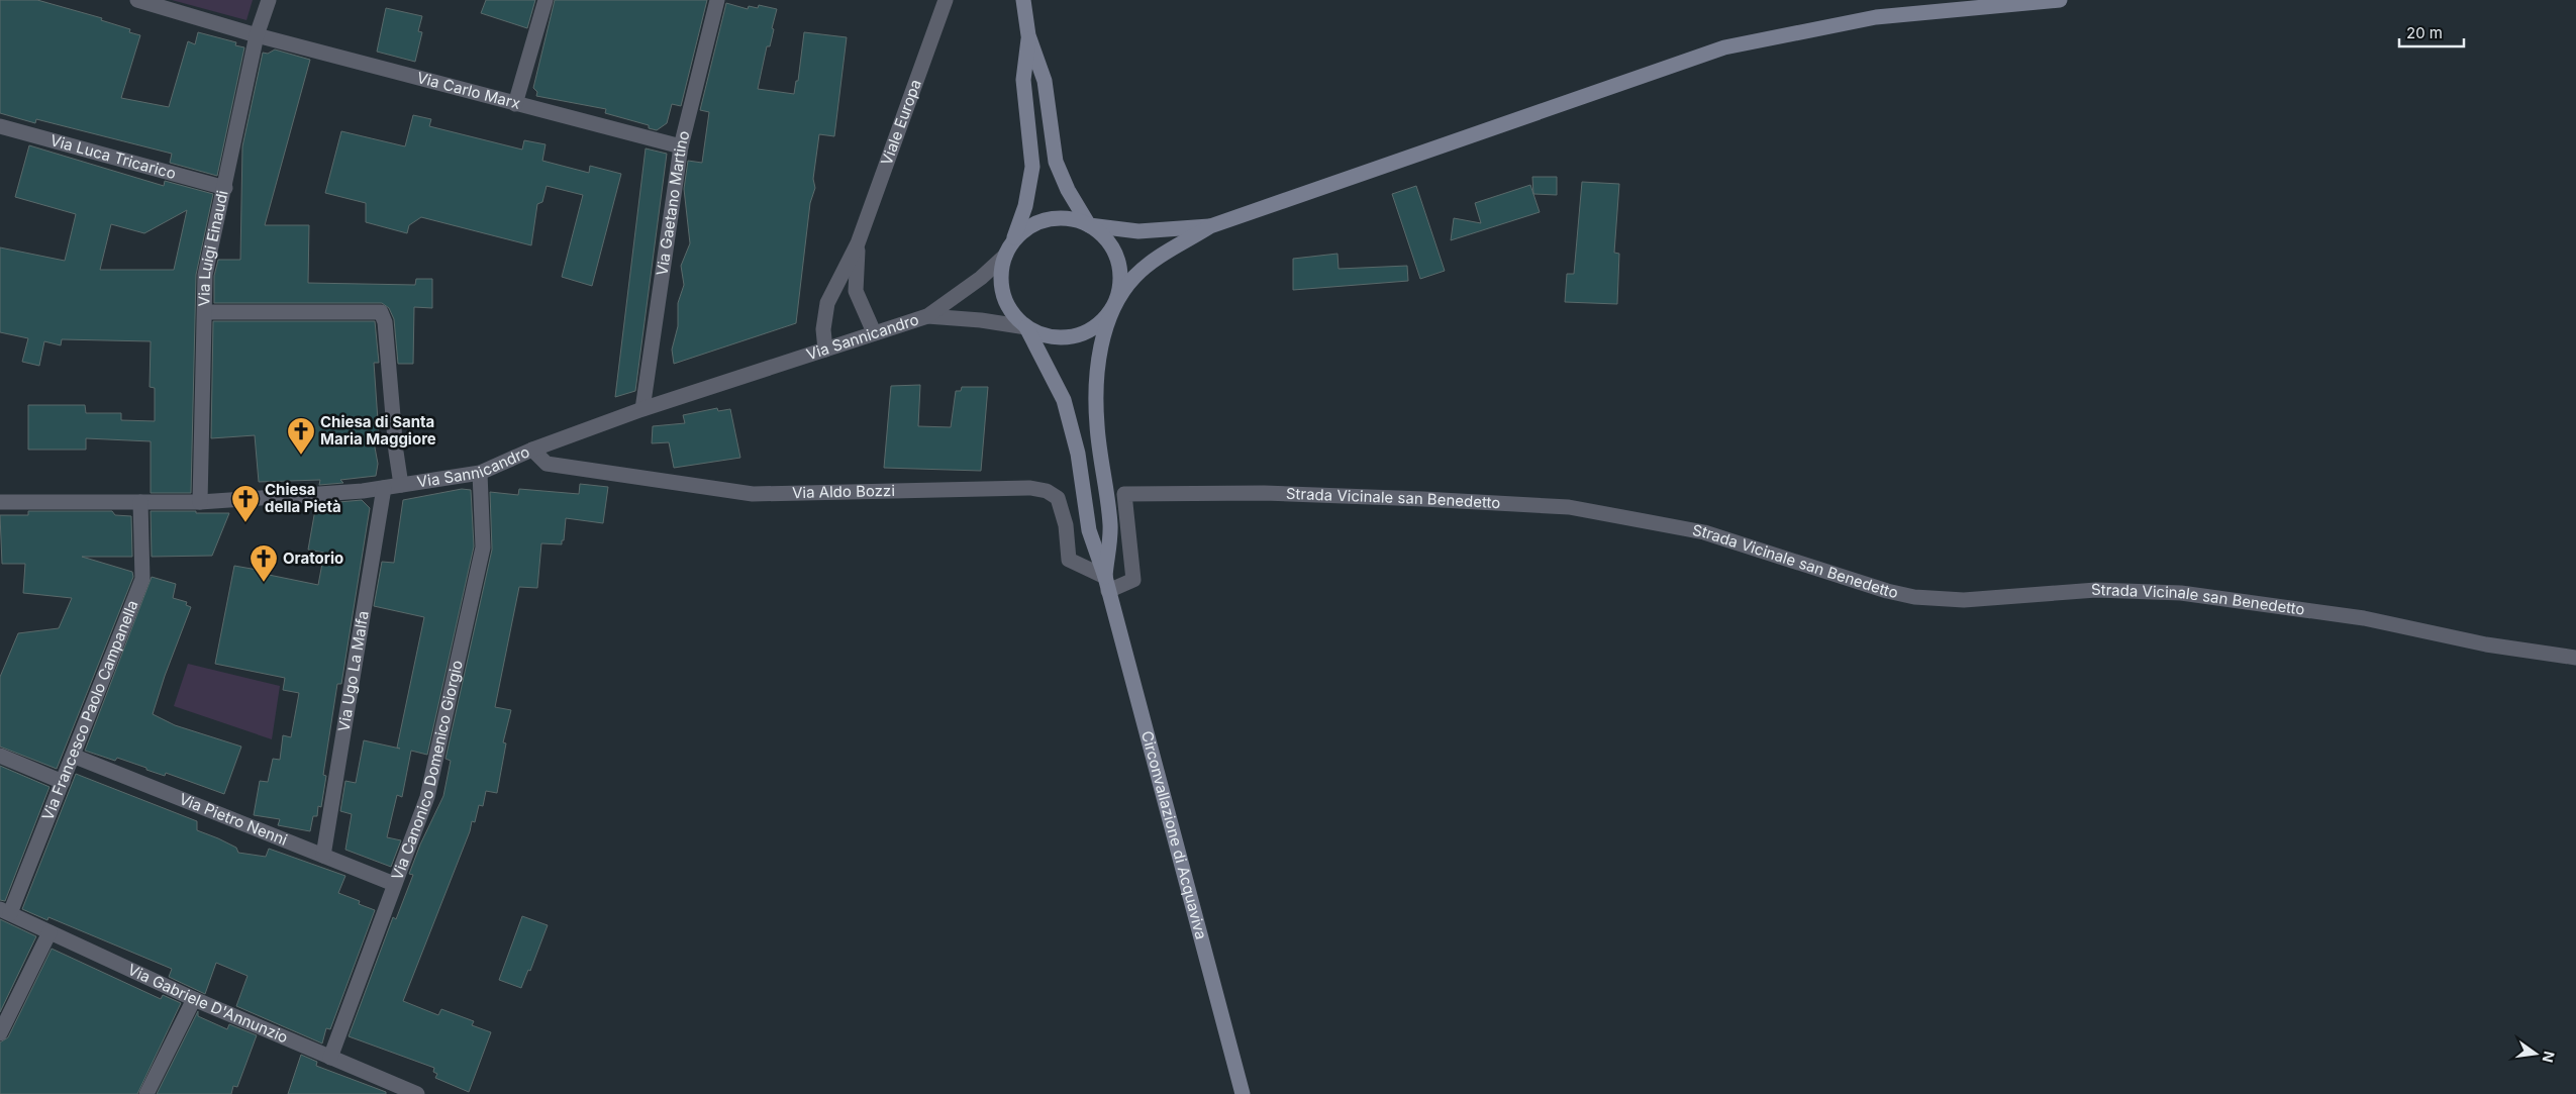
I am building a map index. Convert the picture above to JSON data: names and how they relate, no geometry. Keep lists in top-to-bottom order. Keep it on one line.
{"streets":{"main road":["Circonvallazione di Acquaviva"],"street":["Via Carlo Marx","Viale Europa","Via Luca Tricarico","Via Gaetano Martino","Via Luigi Einaudi","Via Sannicandro","Via Aldo Bozzi","Strada Vicinale san Benedetto","Via Ugo La Malfa","Via Francesco Paolo Campanella","Via Canonico Domenico Giorgio","Via Pietro Nenni","Via Gabriele D'Annunzio"]},"crossings":[["Via Carlo Marx","Via Gaetano Martino"],["Via Carlo Marx","Via Luigi Einaudi"],["Viale Europa","Via Sannicandro"],["Via Luca Tricarico","Via Luigi Einaudi"],["Via Gaetano Martino","Via Sannicandro"],["Via Luigi Einaudi","Via Sannicandro"],["Via Sannicandro","Via Aldo Bozzi"],["Via Sannicandro","Via Ugo La Malfa"],["Via Sannicandro","Via Francesco Paolo Campanella"],["Via Sannicandro","Via Canonico Domenico Giorgio"],["Via Aldo Bozzi","Strada Vicinale san Benedetto"],["Via Aldo Bozzi","Circonvallazione di Acquaviva"],["Strada Vicinale san Benedetto","Circonvallazione di Acquaviva"],["Via Ugo La Malfa","Via Pietro Nenni"],["Via Francesco Paolo Campanella","Via Pietro Nenni"],["Via Francesco Paolo Campanella","Via Gabriele D'Annunzio"],["Via Canonico Domenico Giorgio","Via Pietro Nenni"],["Via Canonico Domenico Giorgio","Via Gabriele D'Annunzio"]],"places":{"church":["Chiesa di Santa Maria Maggiore","Chiesa della Pietà","Oratorio"]},"scale_bar":"20 m","north":"right"}
